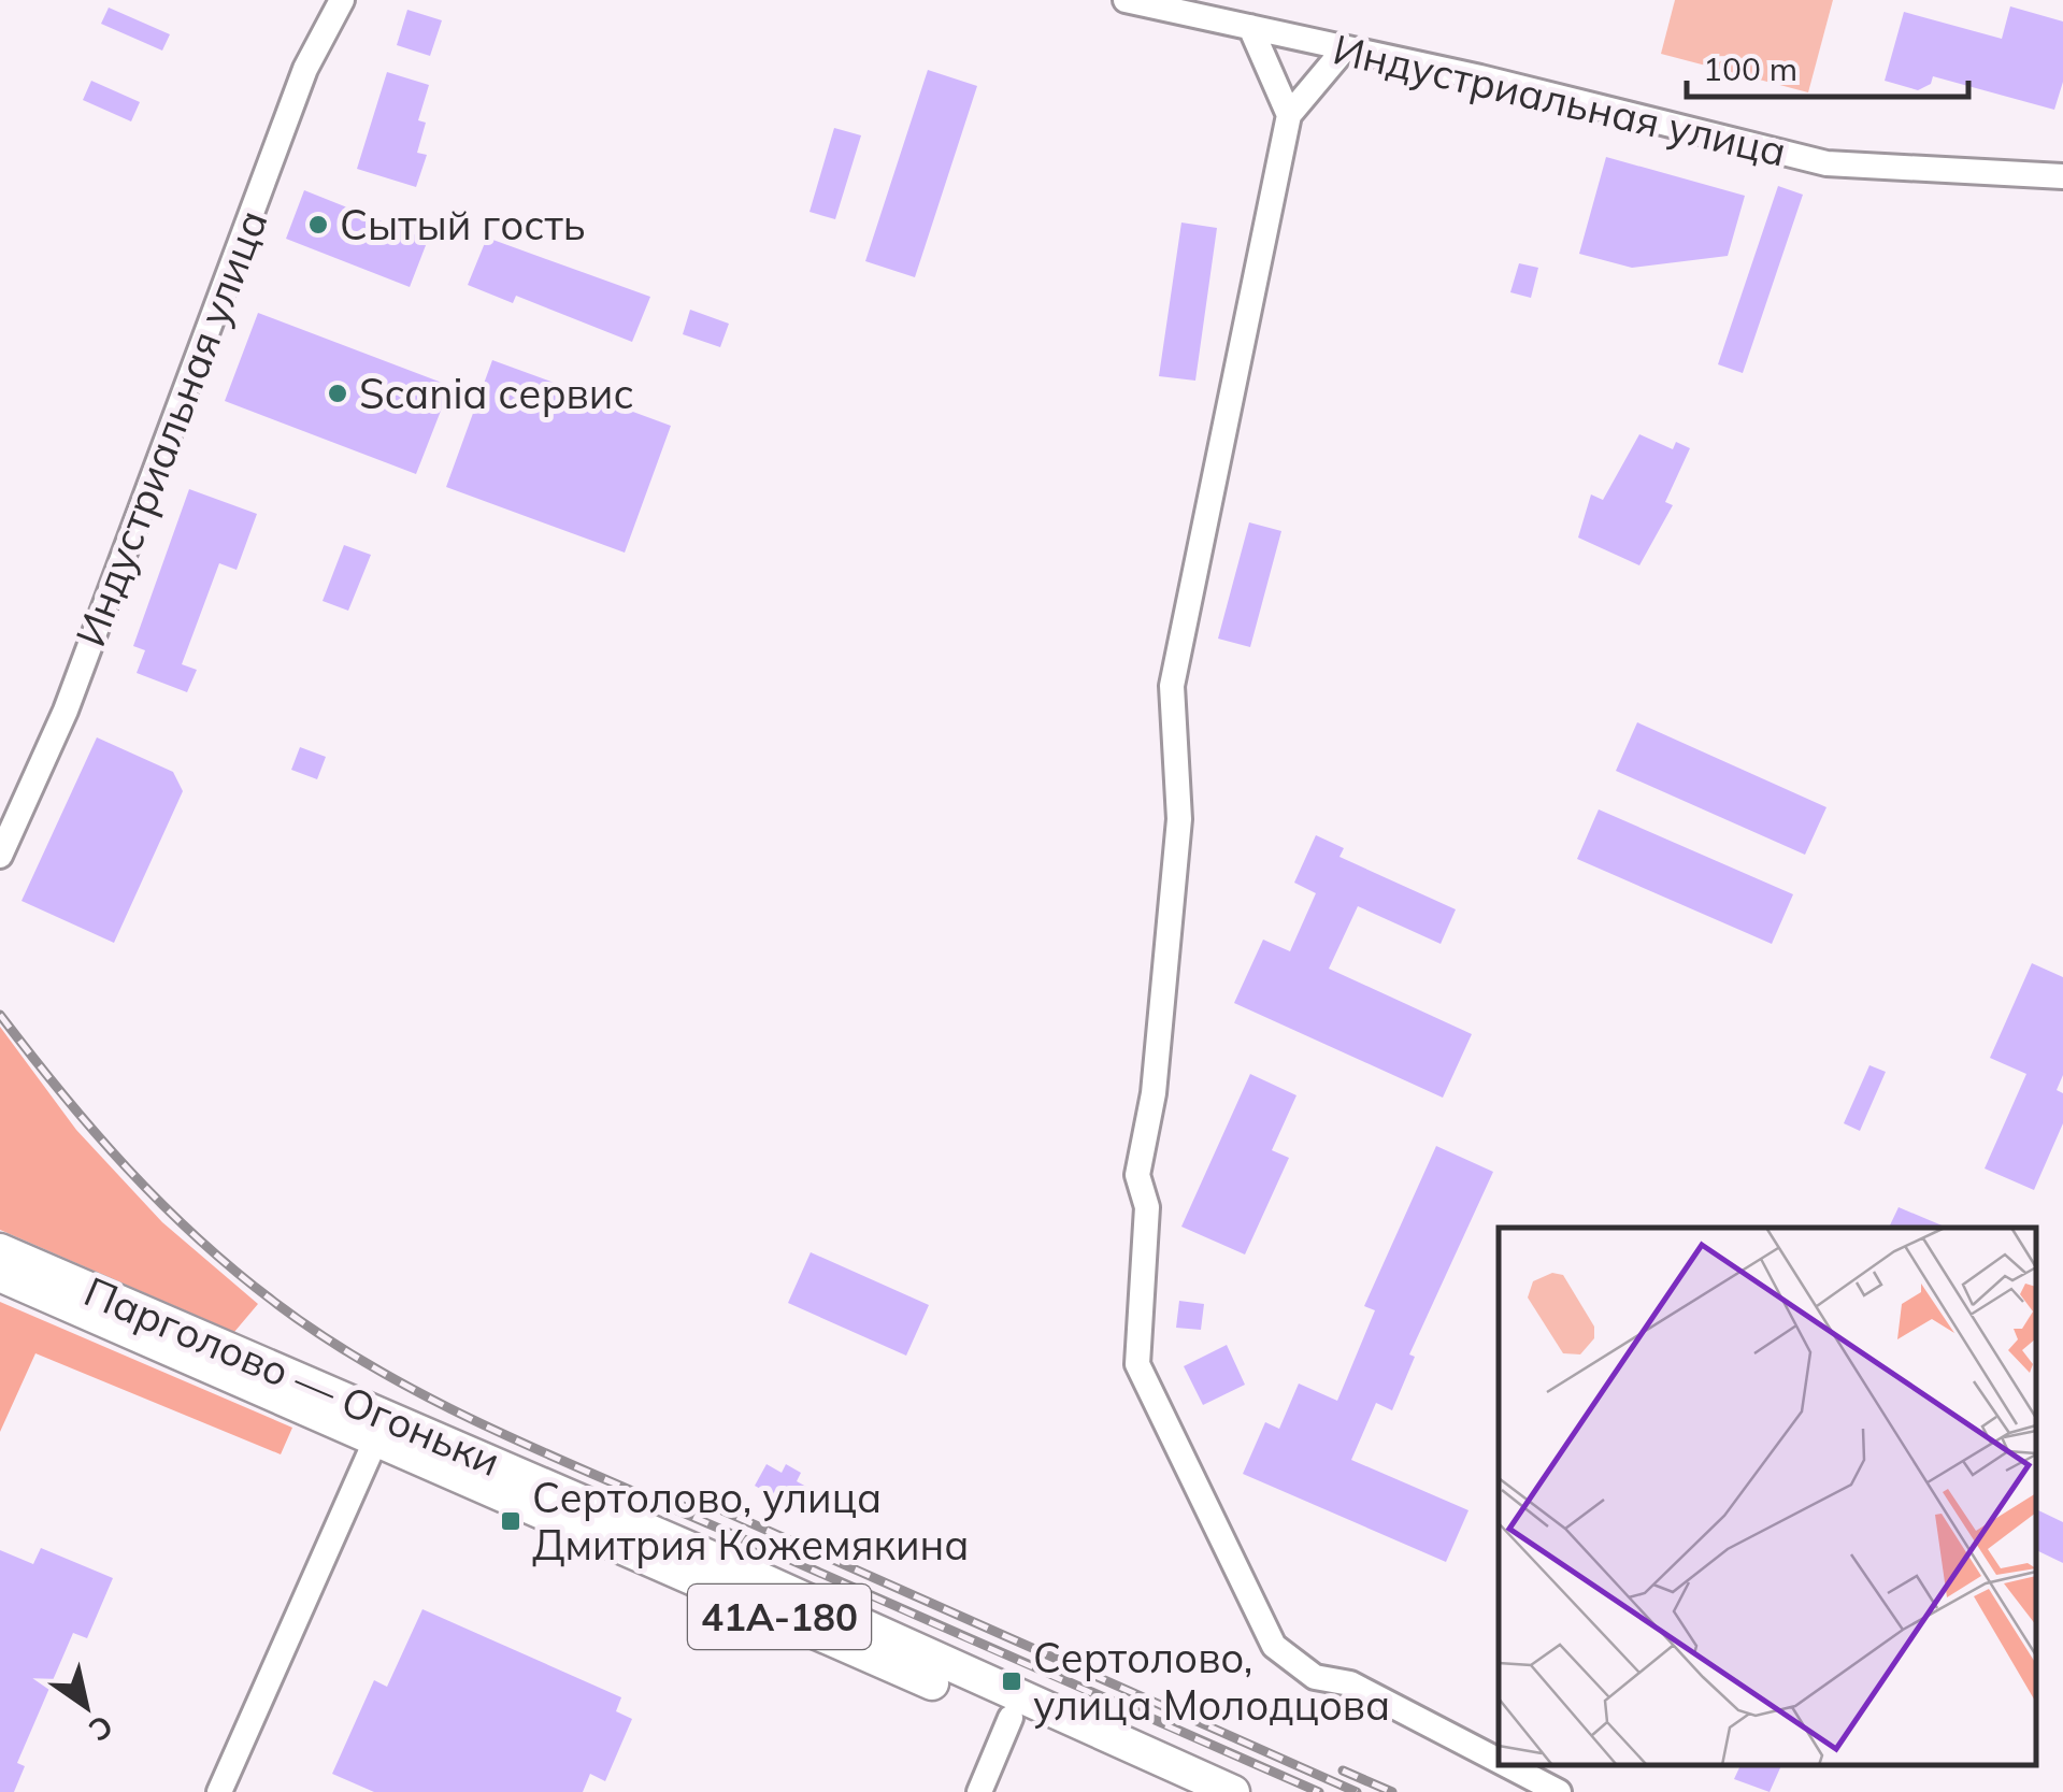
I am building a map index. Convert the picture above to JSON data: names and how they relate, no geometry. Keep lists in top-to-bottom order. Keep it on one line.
{"streets":{"main road":["Парголово — Огоньки","41А-180"],"street":["Индустриальная улица"]},"places":{"other":["Сытый гость","Scania сервис"],"transit":["Сертолово, улица Дмитрия Кожемякина","Сертолово, улица Молодцова"]},"scale_bar":"100 m","north":"bottom right"}
